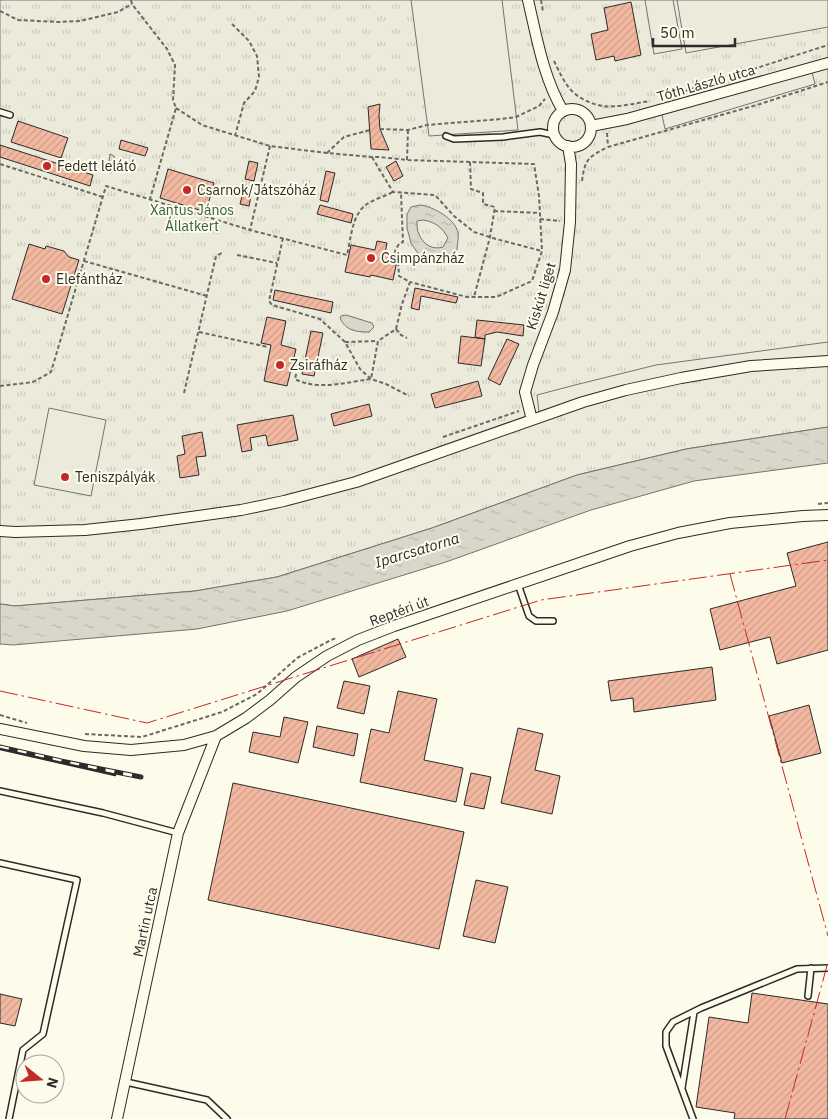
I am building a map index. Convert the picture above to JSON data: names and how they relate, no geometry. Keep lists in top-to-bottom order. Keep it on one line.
{"streets":{"street":["Tóth László utca","Kiskút liget","Reptéri út","Martin utca"]},"crossings":[["Tóth László utca","Kiskút liget"],["Reptéri út","Martin utca"]],"water":["Iparcsatorna"],"parks":["Xantus János Állatkert"],"places":["Fedett lelátó","Csarnok/Játszóház","Csimpánzház","Elefántház","Zsiráfház","Teniszpályák"],"scale_bar":"50 m","north":"right"}
